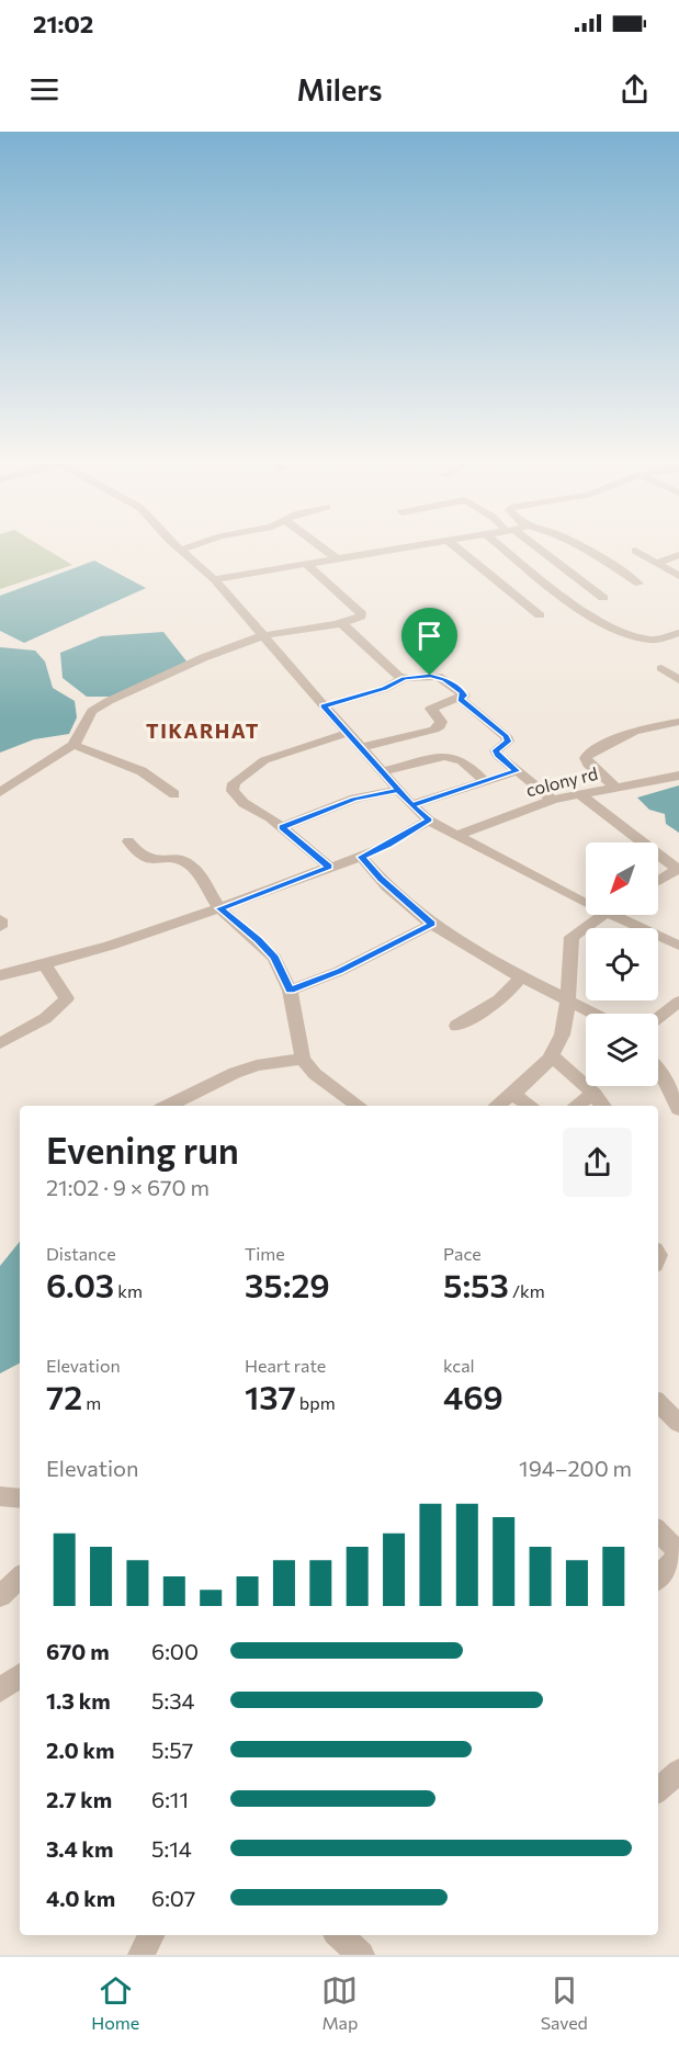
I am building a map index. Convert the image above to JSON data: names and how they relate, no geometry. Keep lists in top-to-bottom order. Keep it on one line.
{"streets":{"street":["colony rd"]},"districts":["TIKARHAT"],"north":"bottom left","page":{"status":"21:02","header":"Milers","heading":["Evening run","21:02 · 9 × 670 m"],"stats":[["Distance","6.03 km"],["Time","35:29"],["Pace","5:53 /km"],["Elevation","72 m"],["Heart rate","137 bpm"],["kcal","469"]],"chart":["Elevation","194–200 m"],"list":[{"name":"670 m","note":"6:00"},{"name":"1.3 km","note":"5:34"},{"name":"2.0 km","note":"5:57"},{"name":"2.7 km","note":"6:11"},{"name":"3.4 km","note":"5:14"},{"name":"4.0 km","note":"6:07"}],"tabs":["Home","Map","Saved"]}}
